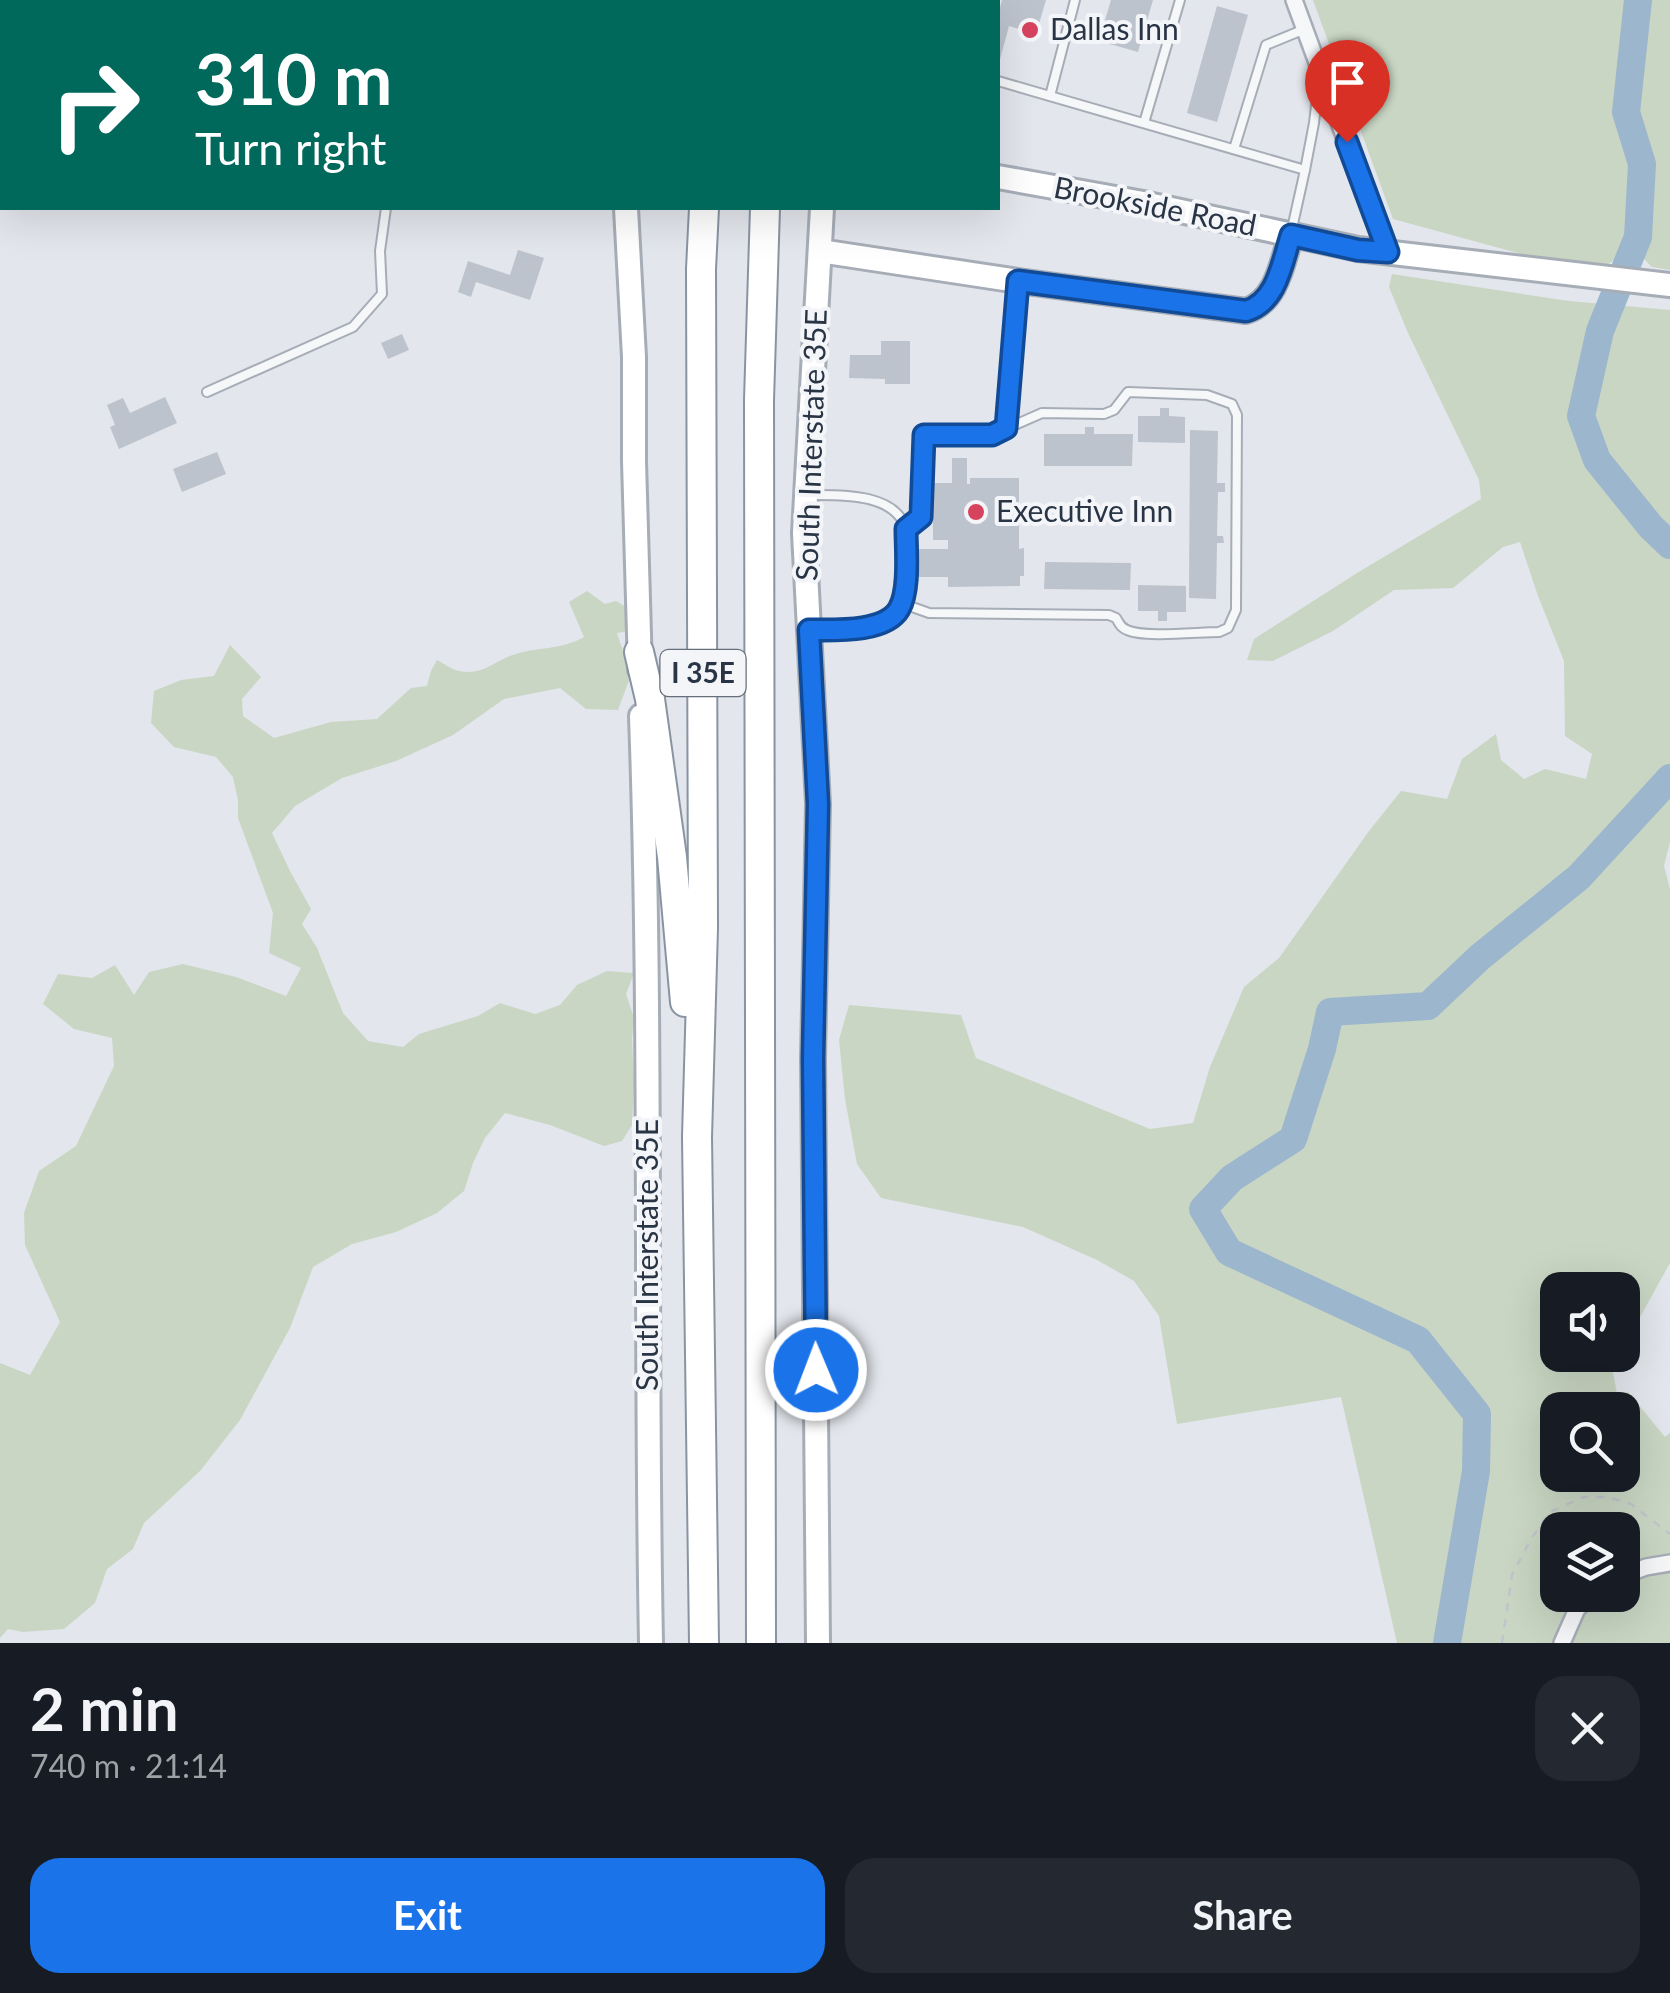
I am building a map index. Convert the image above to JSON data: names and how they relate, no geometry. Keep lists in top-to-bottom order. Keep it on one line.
{"streets":{"highway":["I 35E"],"main road":["Brookside Road","South Interstate 35E"]},"places":["Dallas Inn","Executive Inn"],"page":{"turn":["310 m","Turn right"],"heading":["2 min","740 m · 21:14"],"buttons":["Exit","Share"]}}
